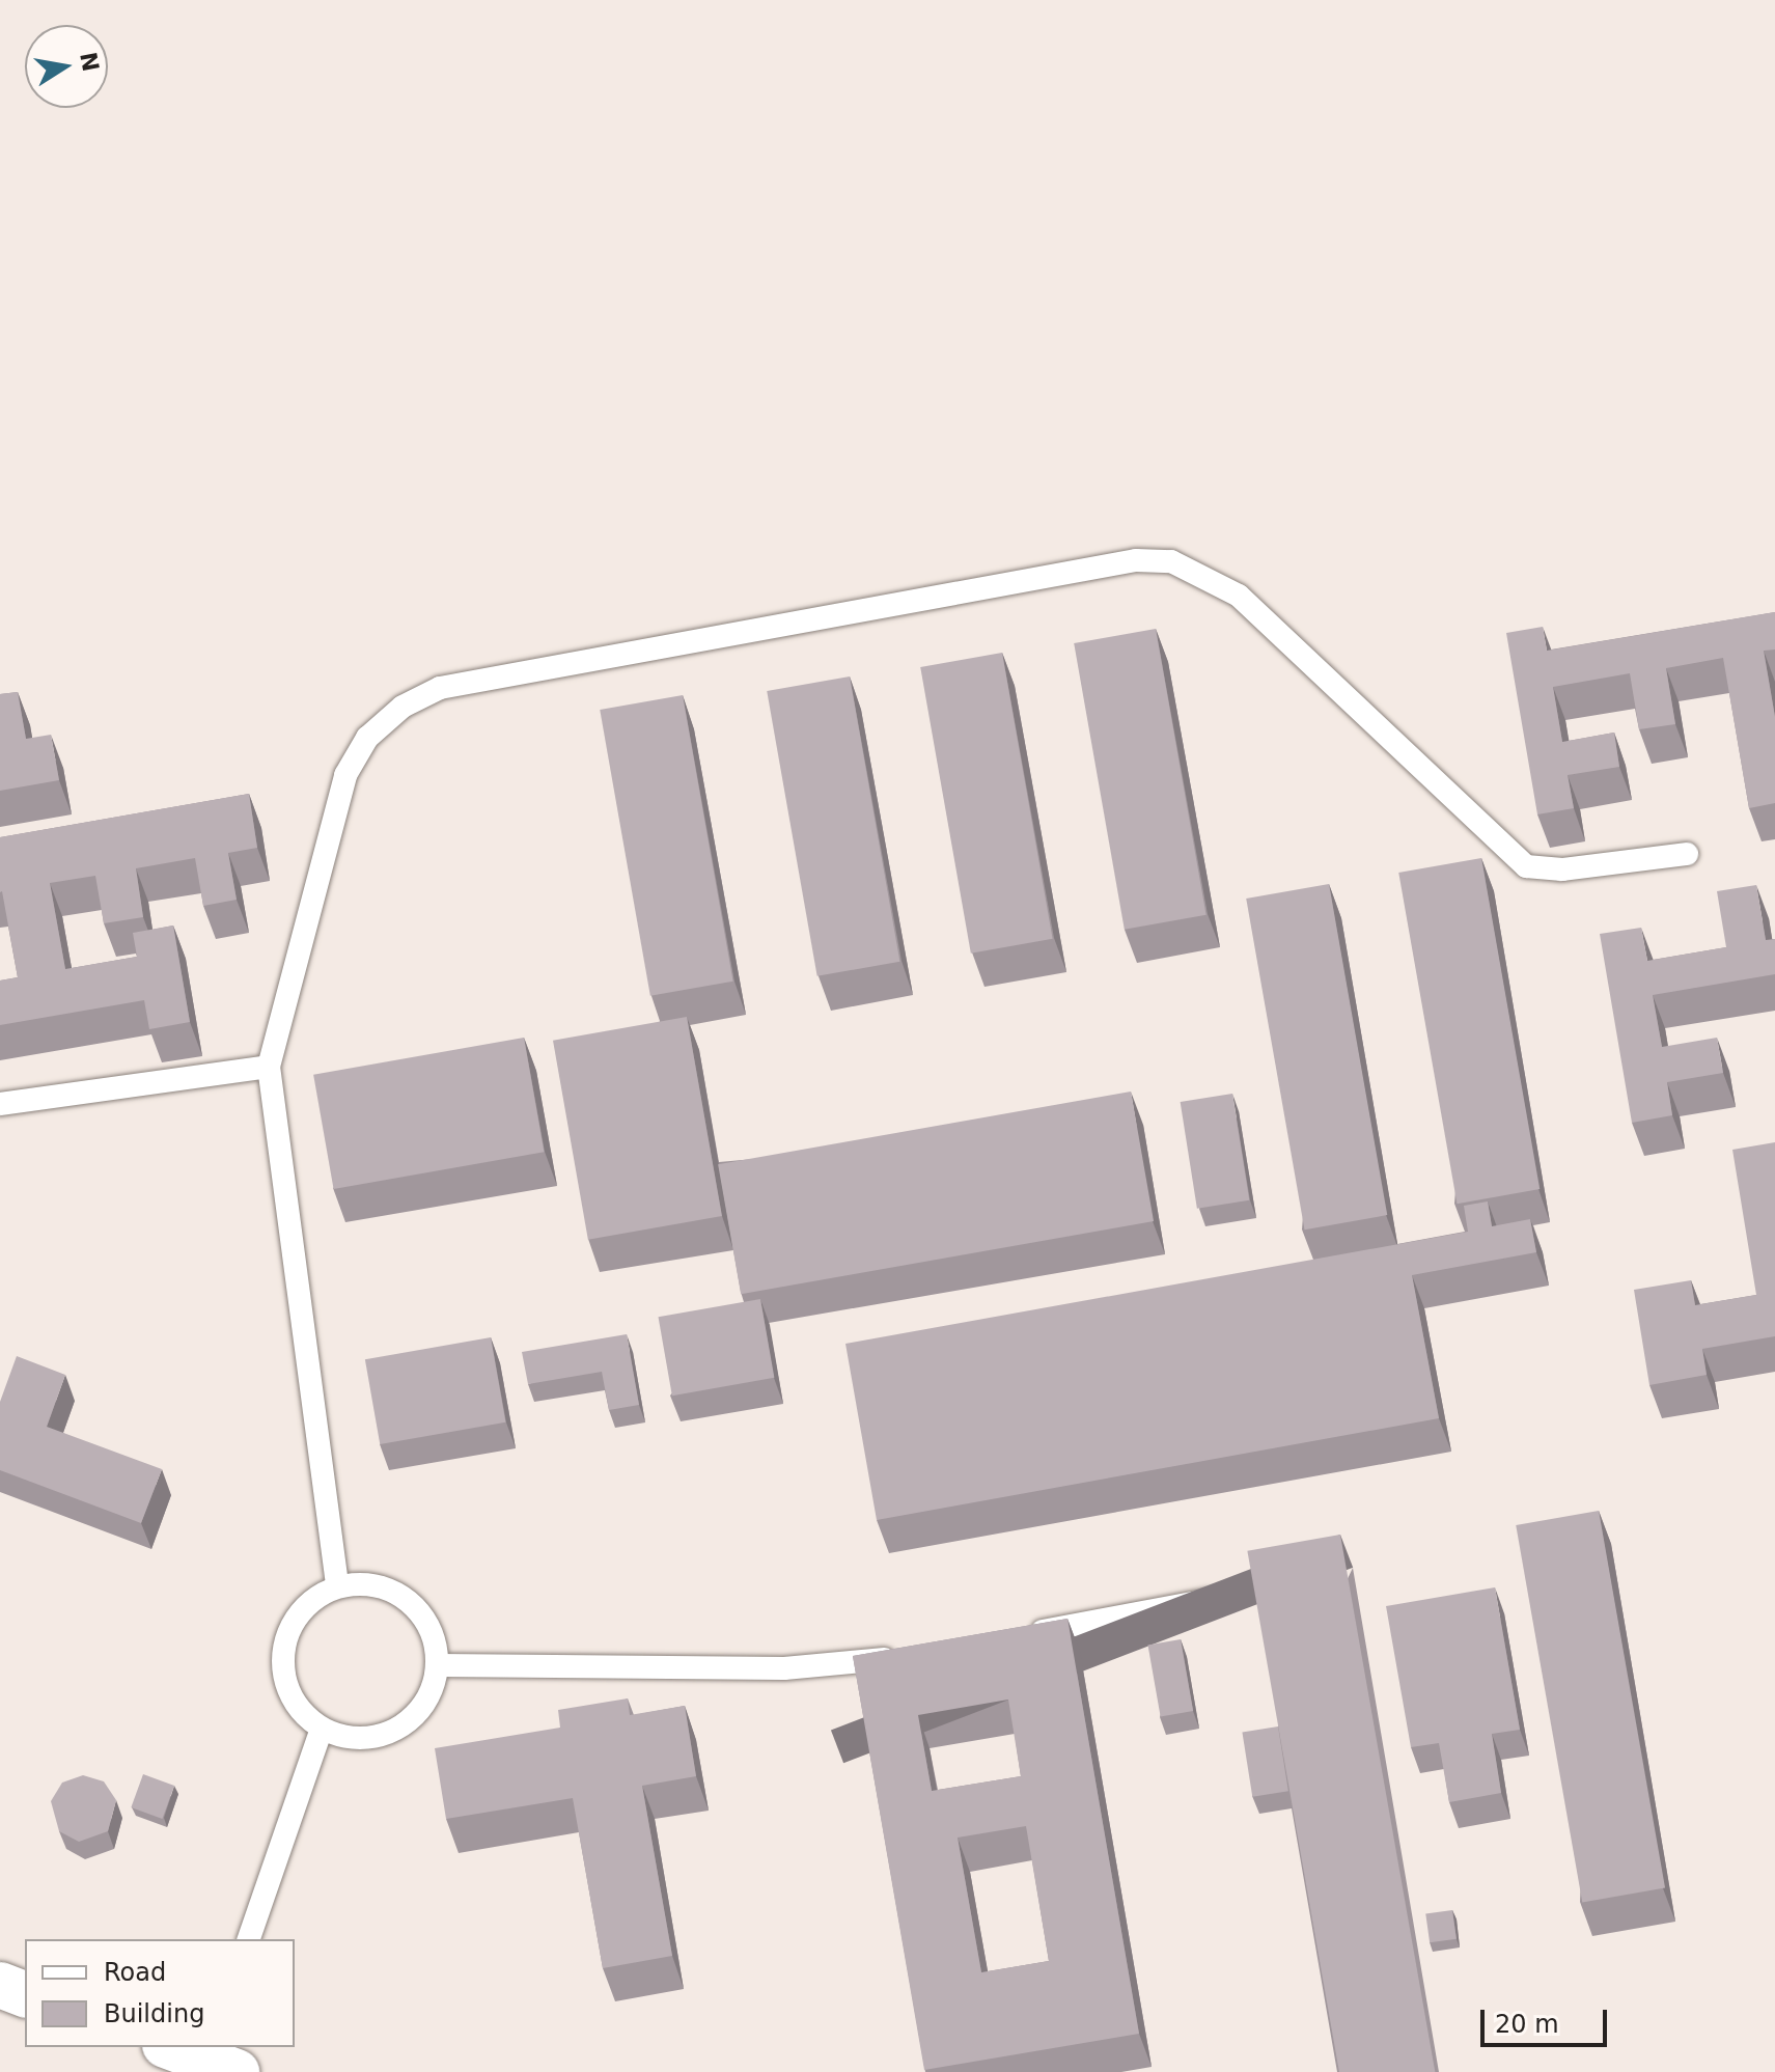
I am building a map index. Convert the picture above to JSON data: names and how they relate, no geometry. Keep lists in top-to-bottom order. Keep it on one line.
{"legend":["Road","Building"],"scale_bar":"20 m","north":"right"}
